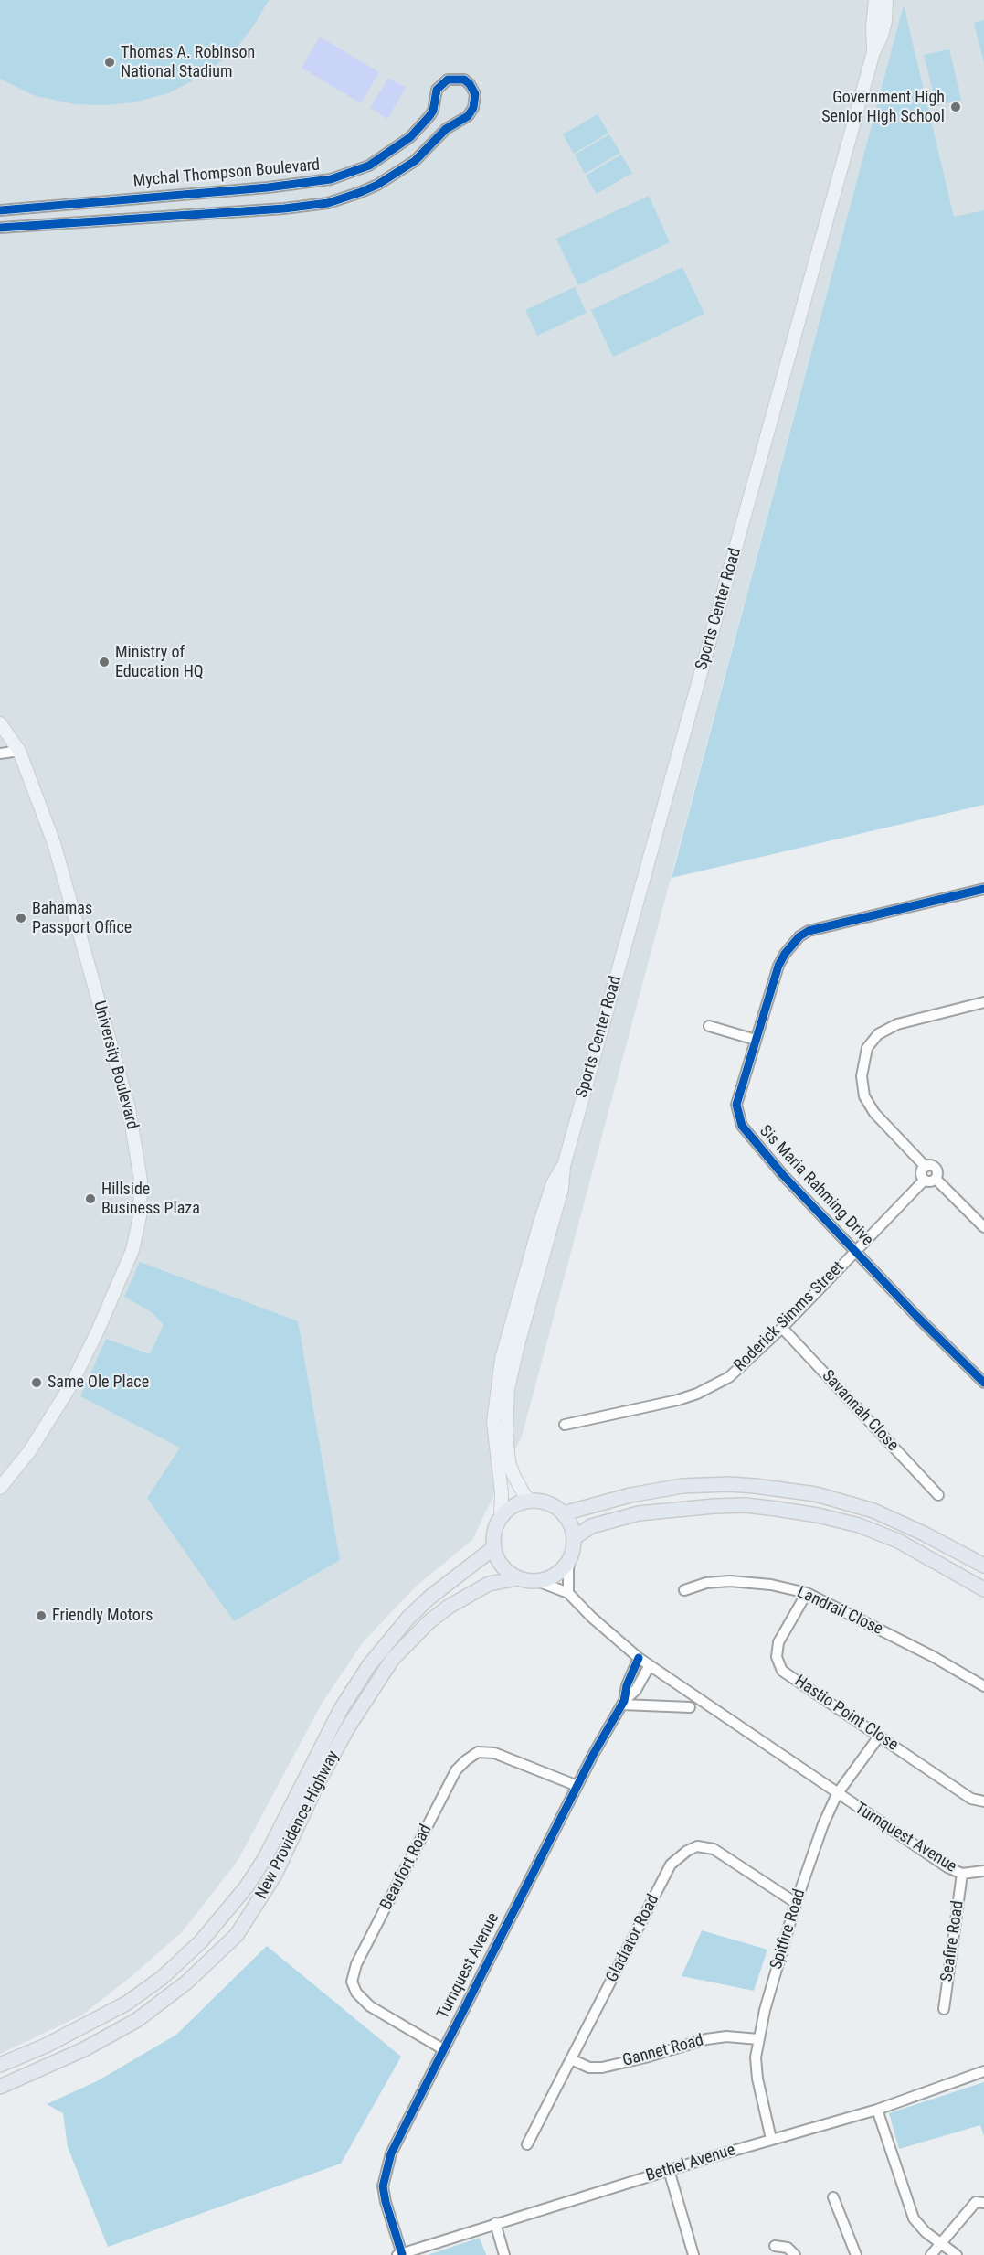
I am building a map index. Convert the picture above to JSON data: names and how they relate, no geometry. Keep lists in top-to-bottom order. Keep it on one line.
{"streets":{"highway":["New Providence Highway"],"main road":["Sports Center Road","University Boulevard"],"street":["Mychal Thompson Boulevard","Sis Maria Rahming Drive","Roderick Simms Street","Savannah Close","Landrail Close","Hastio Point Close","Turnquest Avenue","Beaufort Road","Spitfire Road","Gladiator Road","Seafire Road","Gannet Road","Bethel Avenue"]},"crossings":[["Sports Center Road","New Providence Highway"],["Sis Maria Rahming Drive","Roderick Simms Street"],["Roderick Simms Street","Savannah Close"],["Landrail Close","Hastio Point Close"],["Hastio Point Close","Spitfire Road"],["Turnquest Avenue","Beaufort Road"],["Turnquest Avenue","Spitfire Road"],["Turnquest Avenue","Seafire Road"],["Turnquest Avenue","Bethel Avenue"],["Spitfire Road","Gladiator Road"],["Spitfire Road","Gannet Road"],["Spitfire Road","Bethel Avenue"],["Gladiator Road","Gannet Road"]],"places":["Thomas A. Robinson National Stadium","Government High Senior High School","Ministry of Education HQ","Bahamas Passport Office","Hillside Business Plaza","Same Ole Place","Friendly Motors"]}
